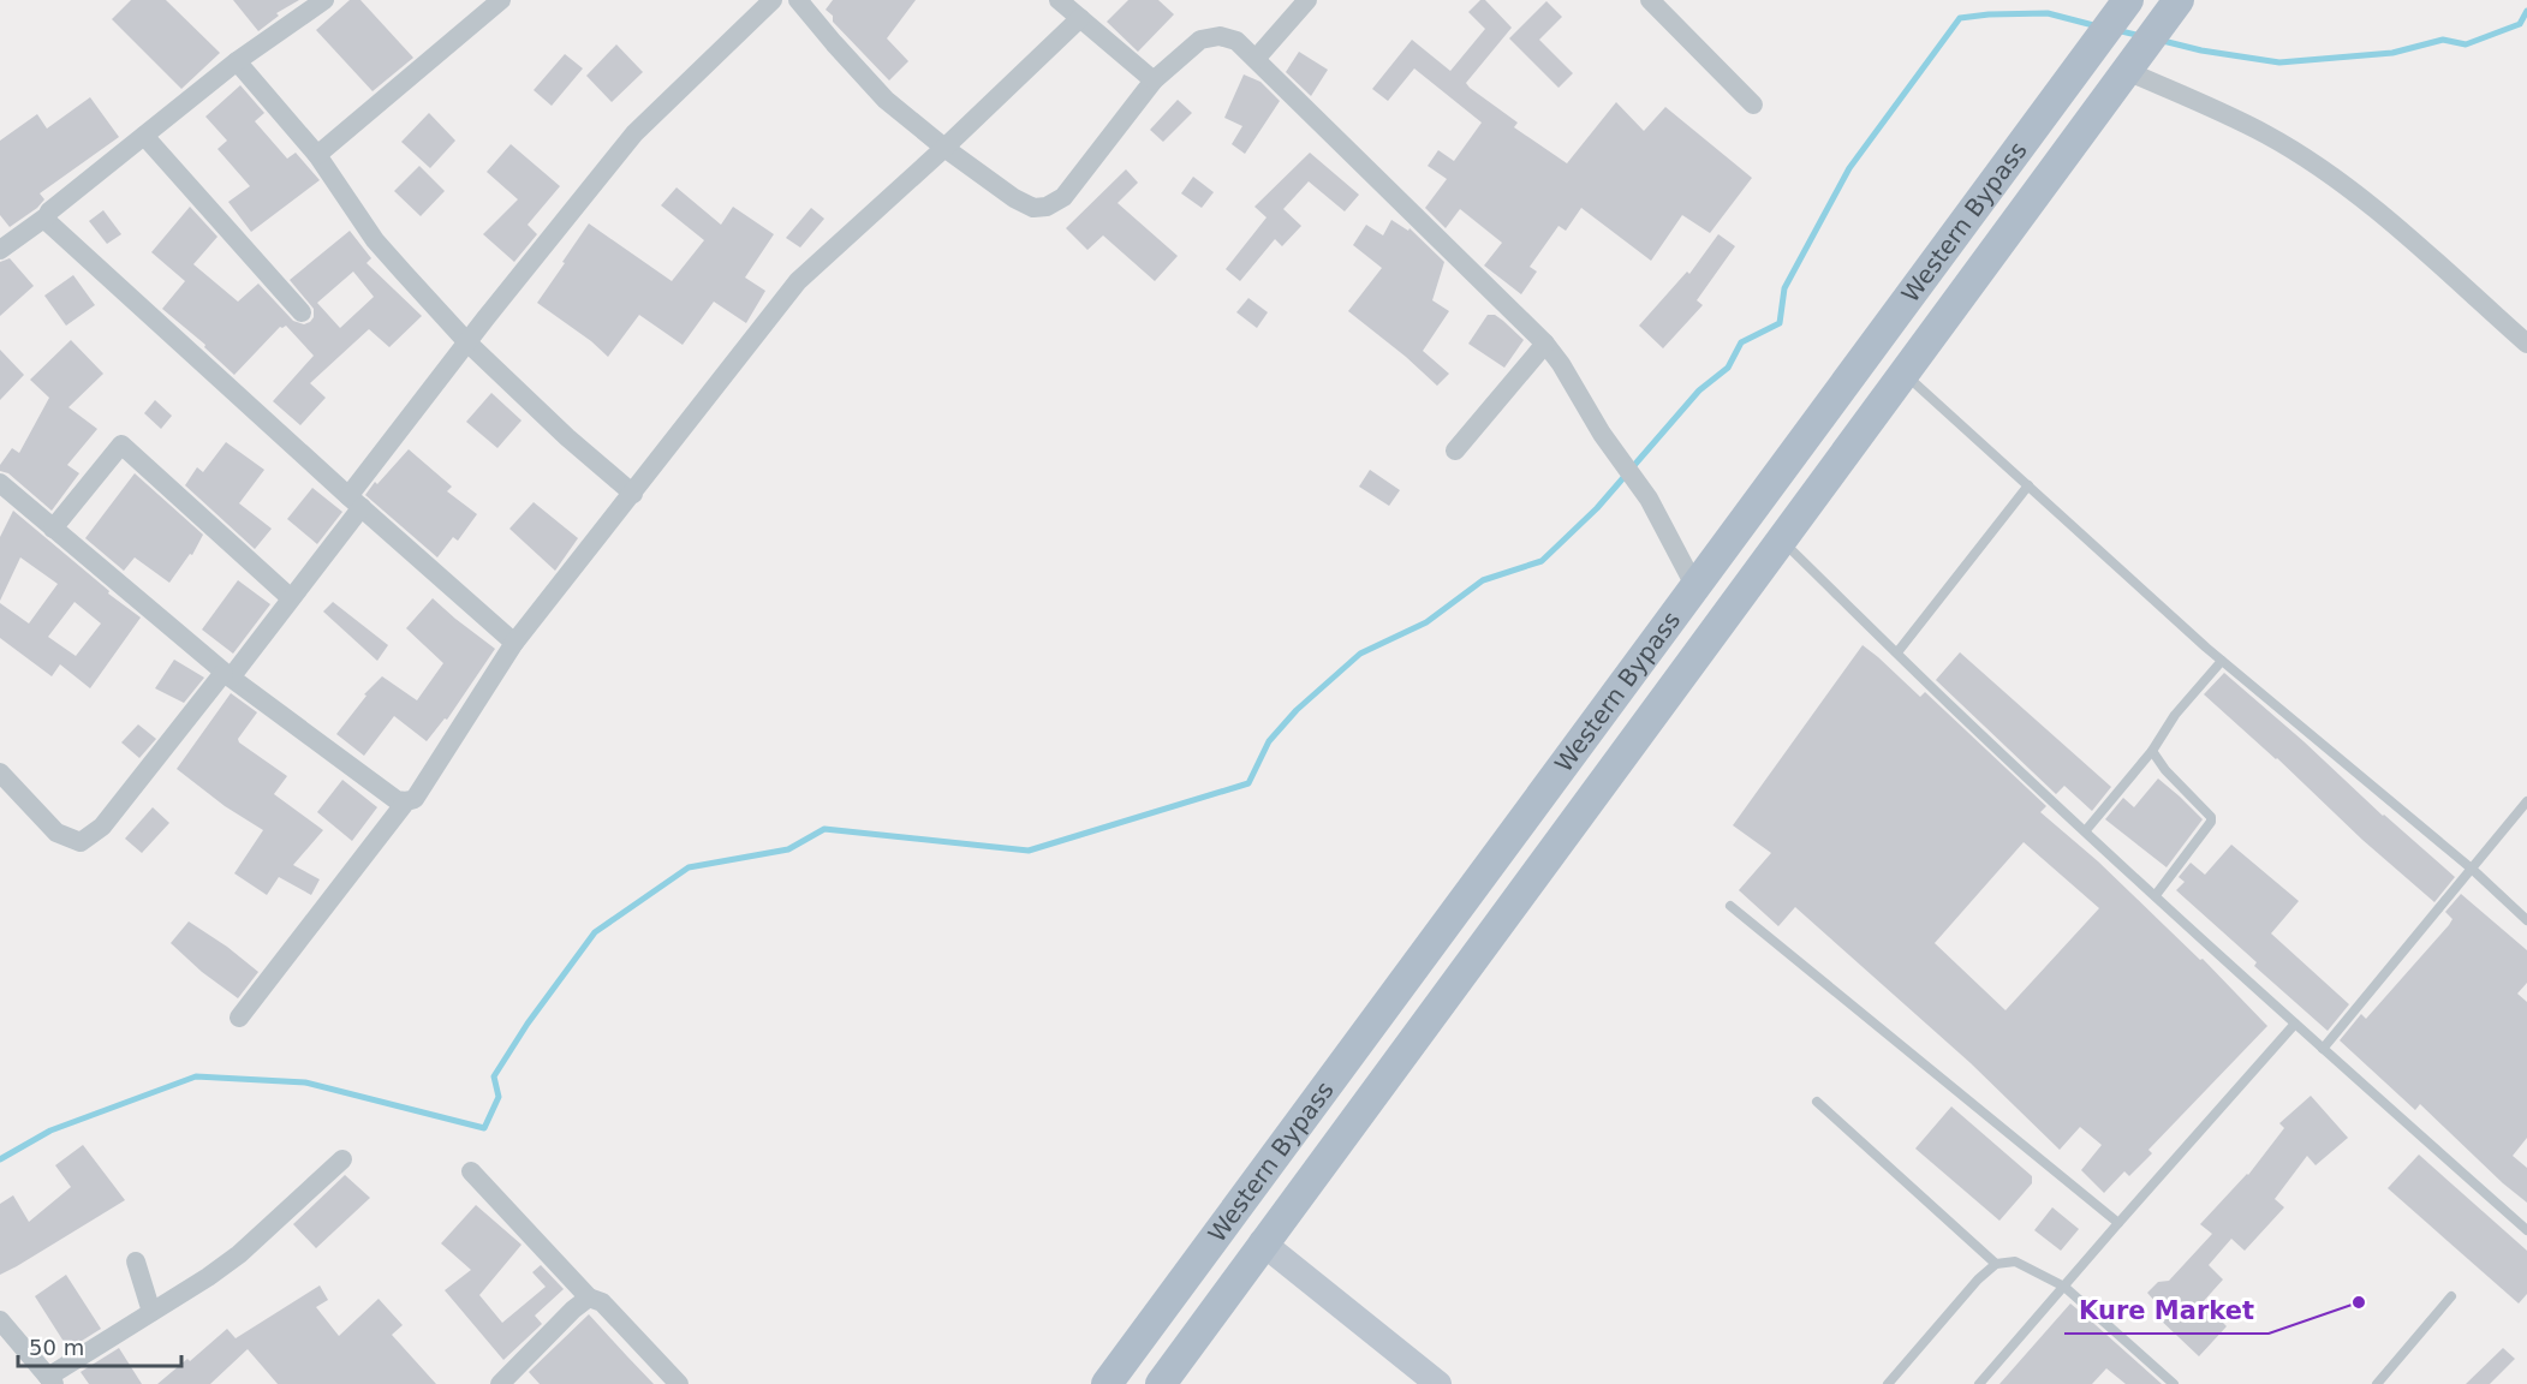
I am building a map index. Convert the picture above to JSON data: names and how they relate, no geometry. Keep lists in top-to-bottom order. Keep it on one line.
{"streets":{"main road":["Western Bypass"]},"places":["Kure Market"],"scale_bar":"50 m"}
